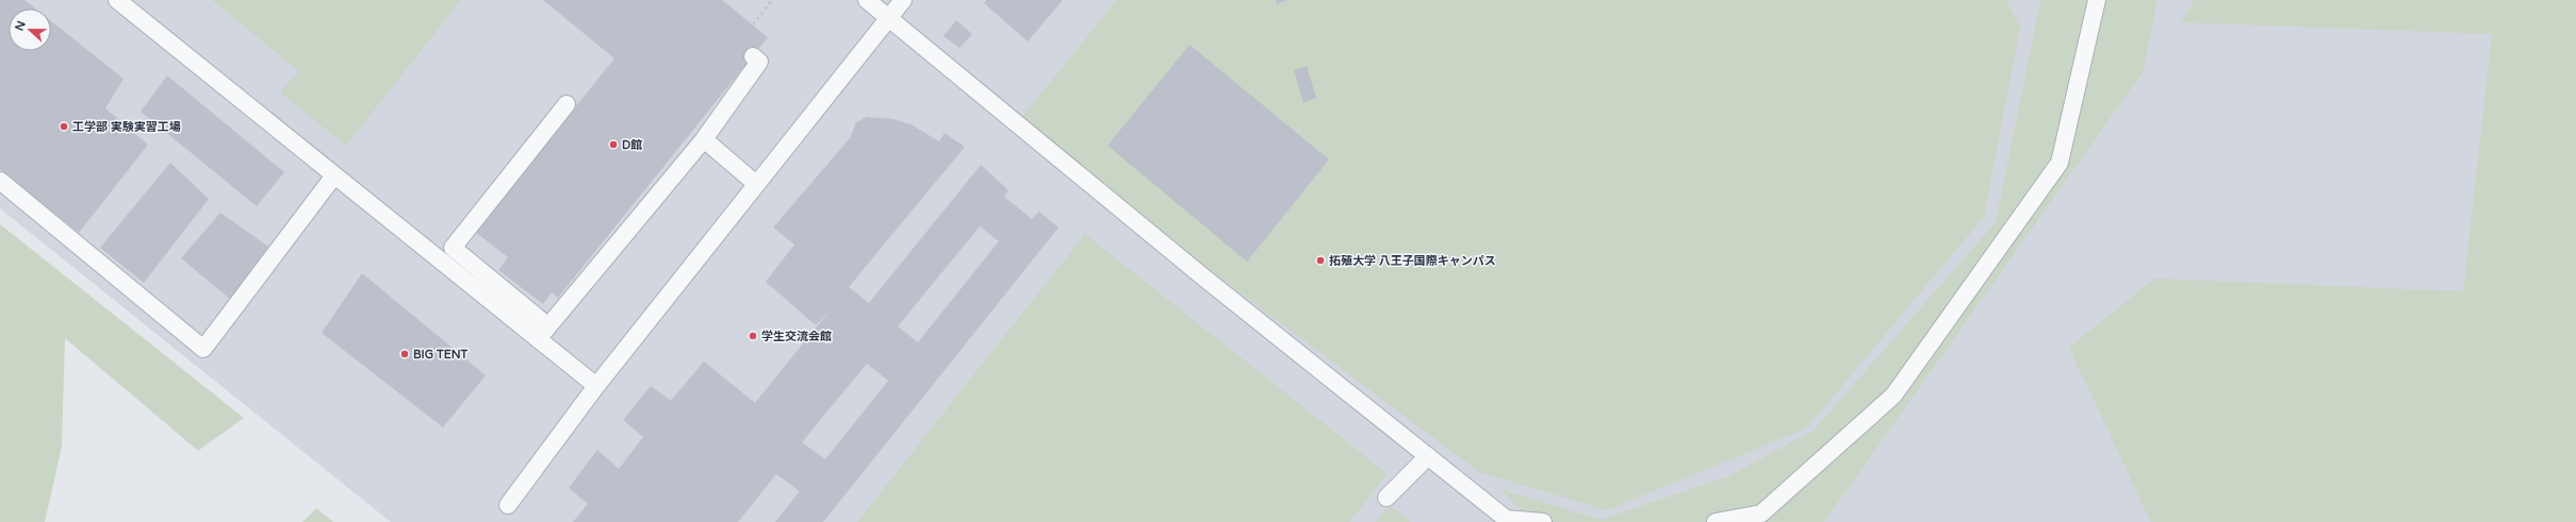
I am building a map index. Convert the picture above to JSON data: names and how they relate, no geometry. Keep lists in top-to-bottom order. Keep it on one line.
{"places":["工学部 実験実習工場","D館","拓殖大学 八王子国際キャンパス","学生交流会館","BIG TENT"],"north":"left"}
